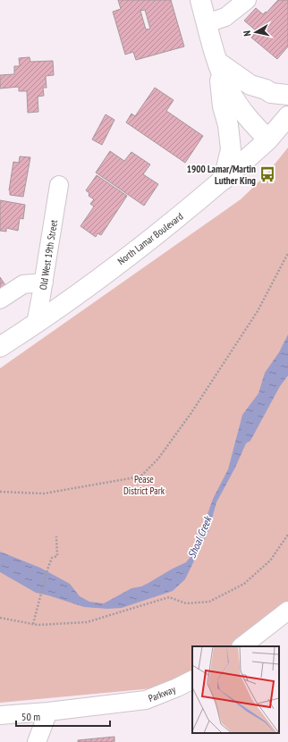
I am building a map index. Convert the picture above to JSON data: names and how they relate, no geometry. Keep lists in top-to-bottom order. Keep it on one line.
{"streets":{"main road":["North Lamar Boulevard"],"street":["Old West 19th Street","Parkway"]},"crossings":[["North Lamar Boulevard","Old West 19th Street"]],"water":["Shoal Creek"],"parks":["Pease District Park"],"places":{"bus stop":["1900 Lamar/Martin Luther King"]},"scale_bar":"50 m","north":"left"}
